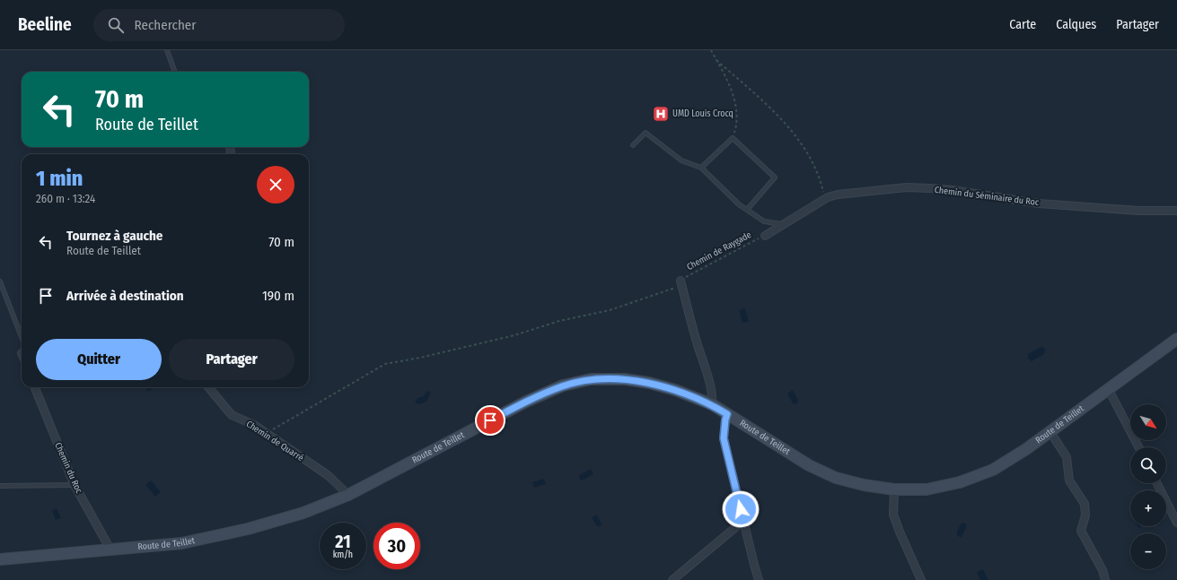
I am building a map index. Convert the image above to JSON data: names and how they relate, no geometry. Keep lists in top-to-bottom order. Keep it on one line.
{"streets":{"main road":["Route de Teillet"],"street":["Chemin du Séminaire du Roc","Chemin de Quarré","Chemin du Roc"],"path":["Chemin de Raygade"]},"crossings":[["Chemin du Séminaire du Roc","Chemin de Raygade"],["Chemin de Raygade","Chemin de Quarré"],["Route de Teillet","Chemin de Quarré"],["Route de Teillet","Chemin du Roc"]],"places":{"hospital":["UMD Louis Crocq"]},"north":"bottom right","page":{"header":"Beeline","search":"Rechercher","nav":["Carte","Calques","Partager"],"turn":["70 m","Route de Teillet"],"heading":["1 min","260 m · 13:24"],"list":[{"name":"Tournez à gauche","note":"Route de Teillet","value":"70 m"},{"name":"Arrivée à destination","value":"190 m"}],"buttons":["Quitter","Partager"],"map_buttons":["+","−"],"speed":"21 km/h","limit":"30"}}
